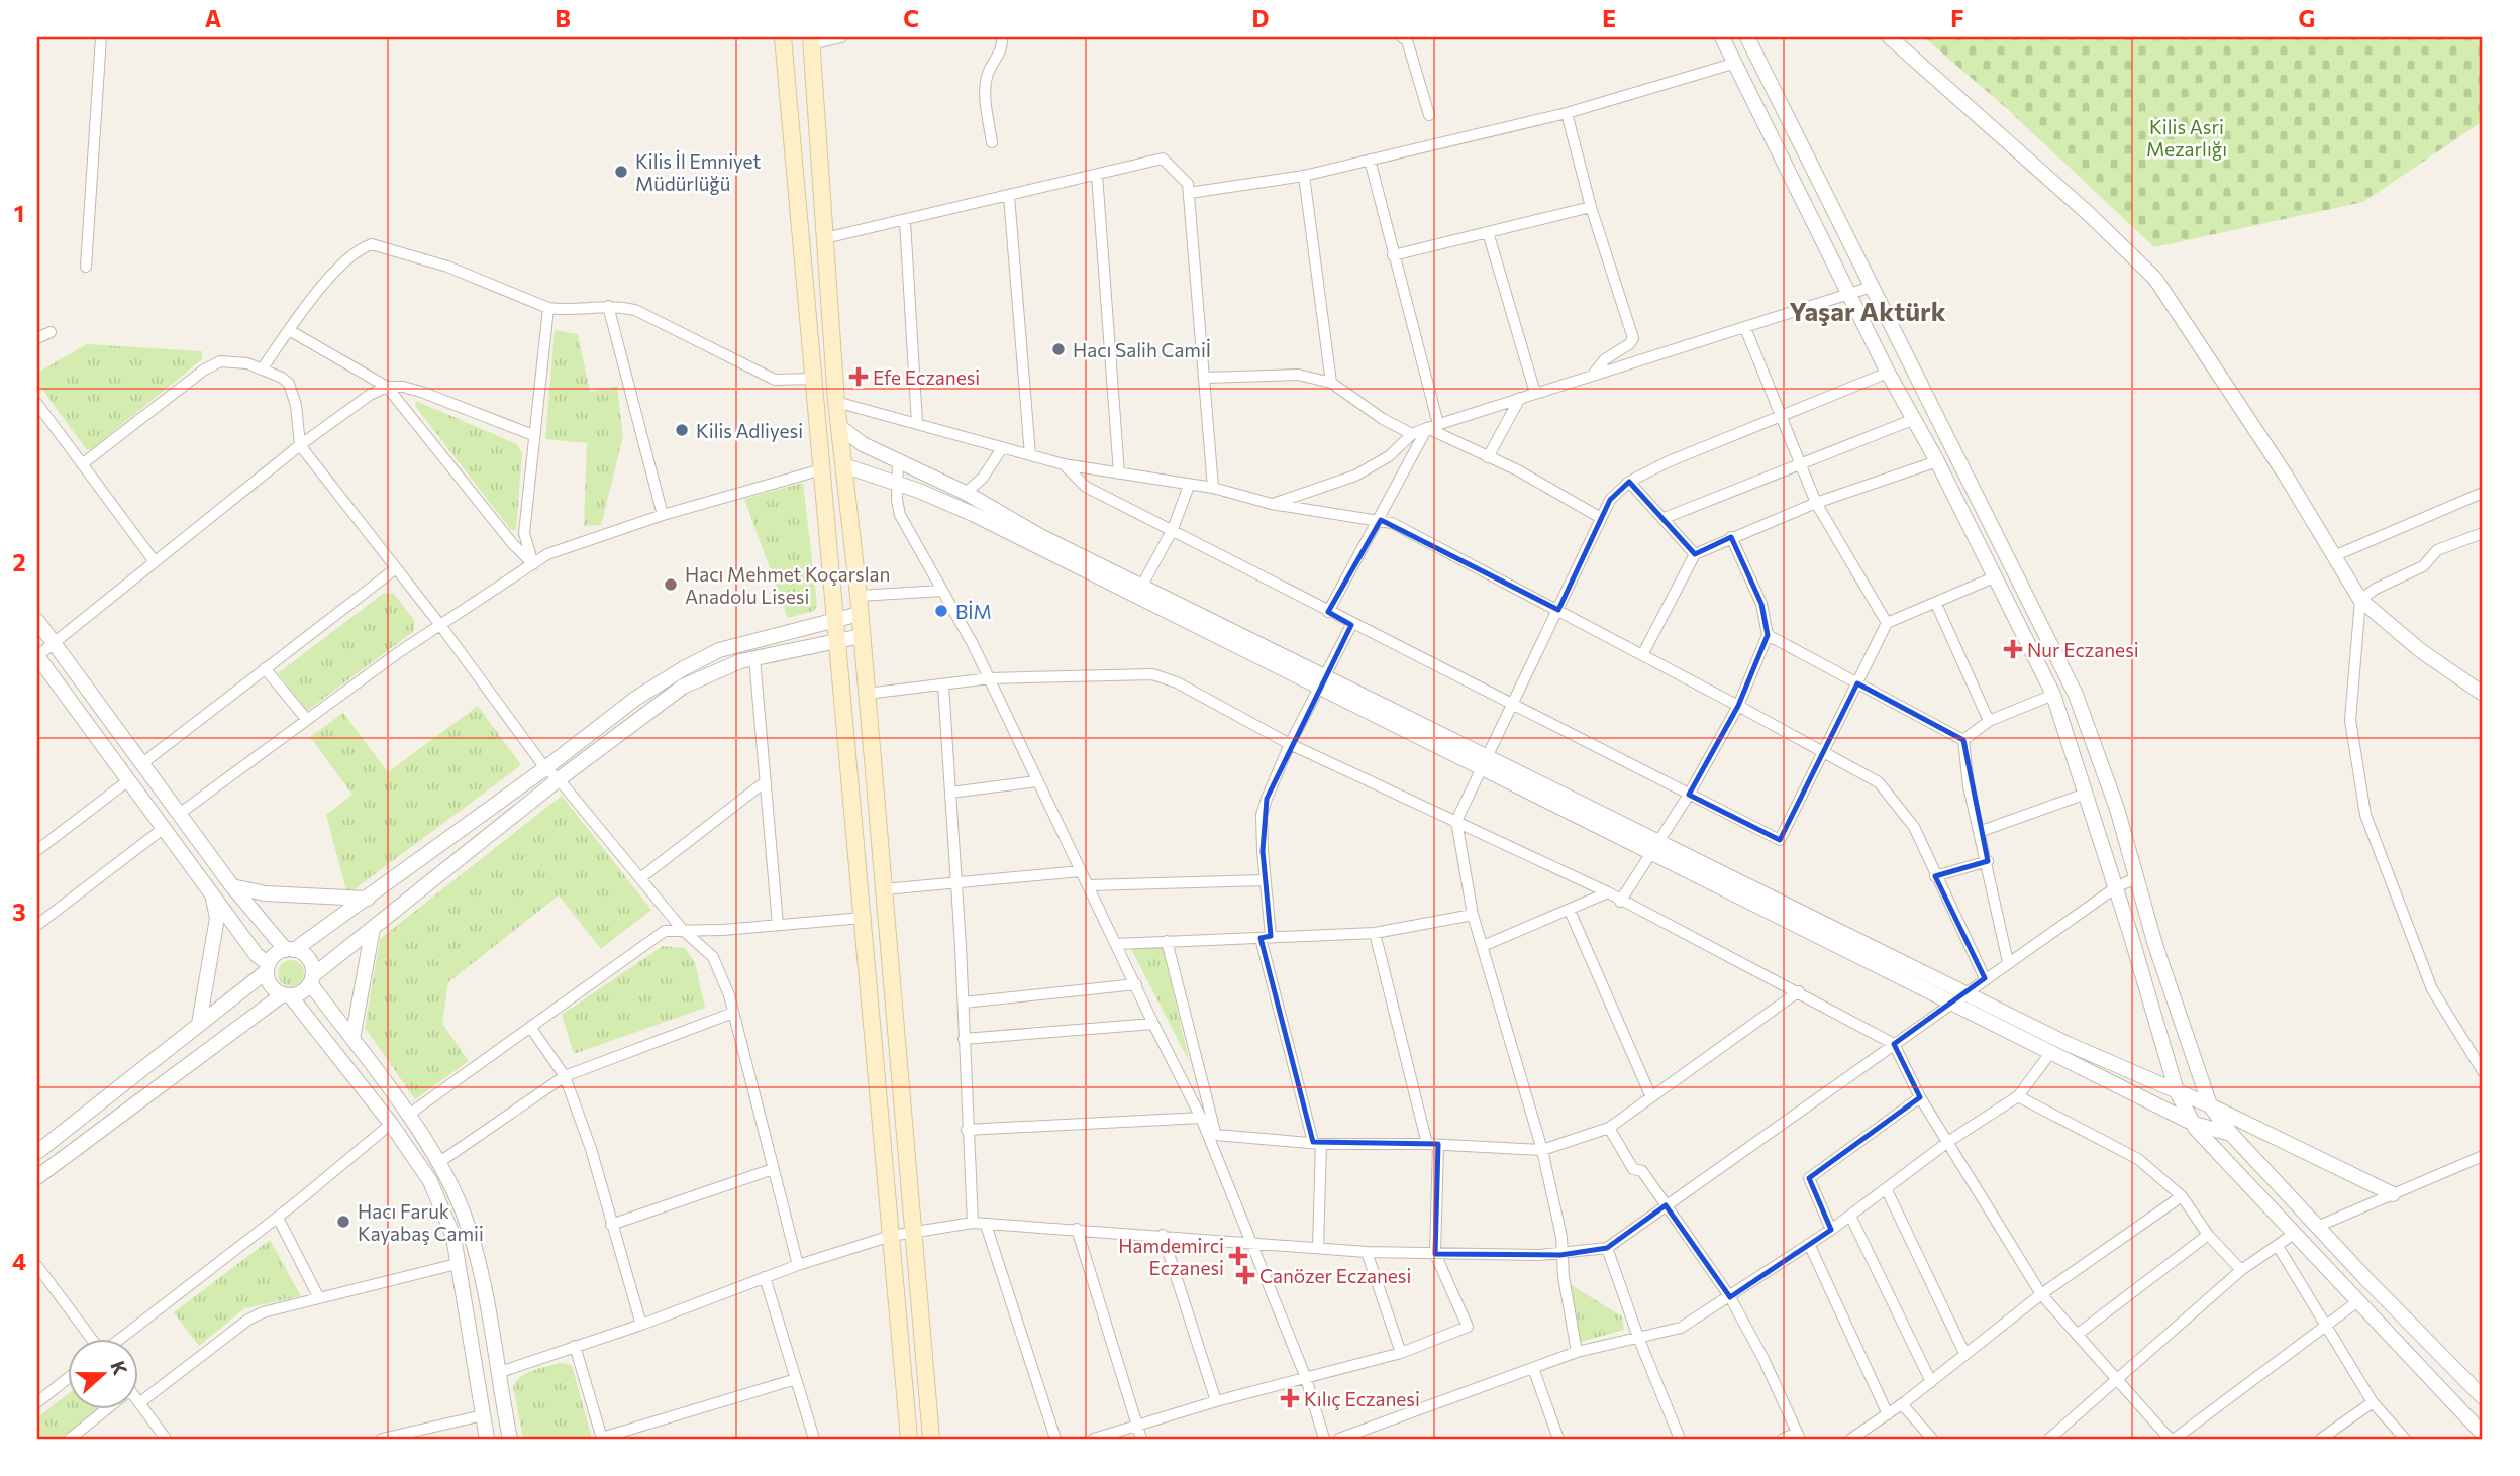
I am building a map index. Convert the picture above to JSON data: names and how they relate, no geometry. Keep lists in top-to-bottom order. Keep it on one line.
{"districts":["Yaşar Aktürk"],"parks":["Kilis Asri Mezarlığı"],"places":{"other":["Kilis İl Emniyet Müdürlüğü","Hacı Salih Camiİ","Kilis Adliyesi","Hacı Mehmet Koçarslan Anadolu Lisesi","BİM","Hacı Faruk Kayabaş Camii"],"health":["Efe Eczanesi","Nur Eczanesi","Hamdemirci Eczanesi","Canözer Eczanesi","Kılıç Eczanesi"]},"north":"right","grid":{"columns":["A","B","C","D","E","F","G"],"rows":["1","2","3","4"]}}
